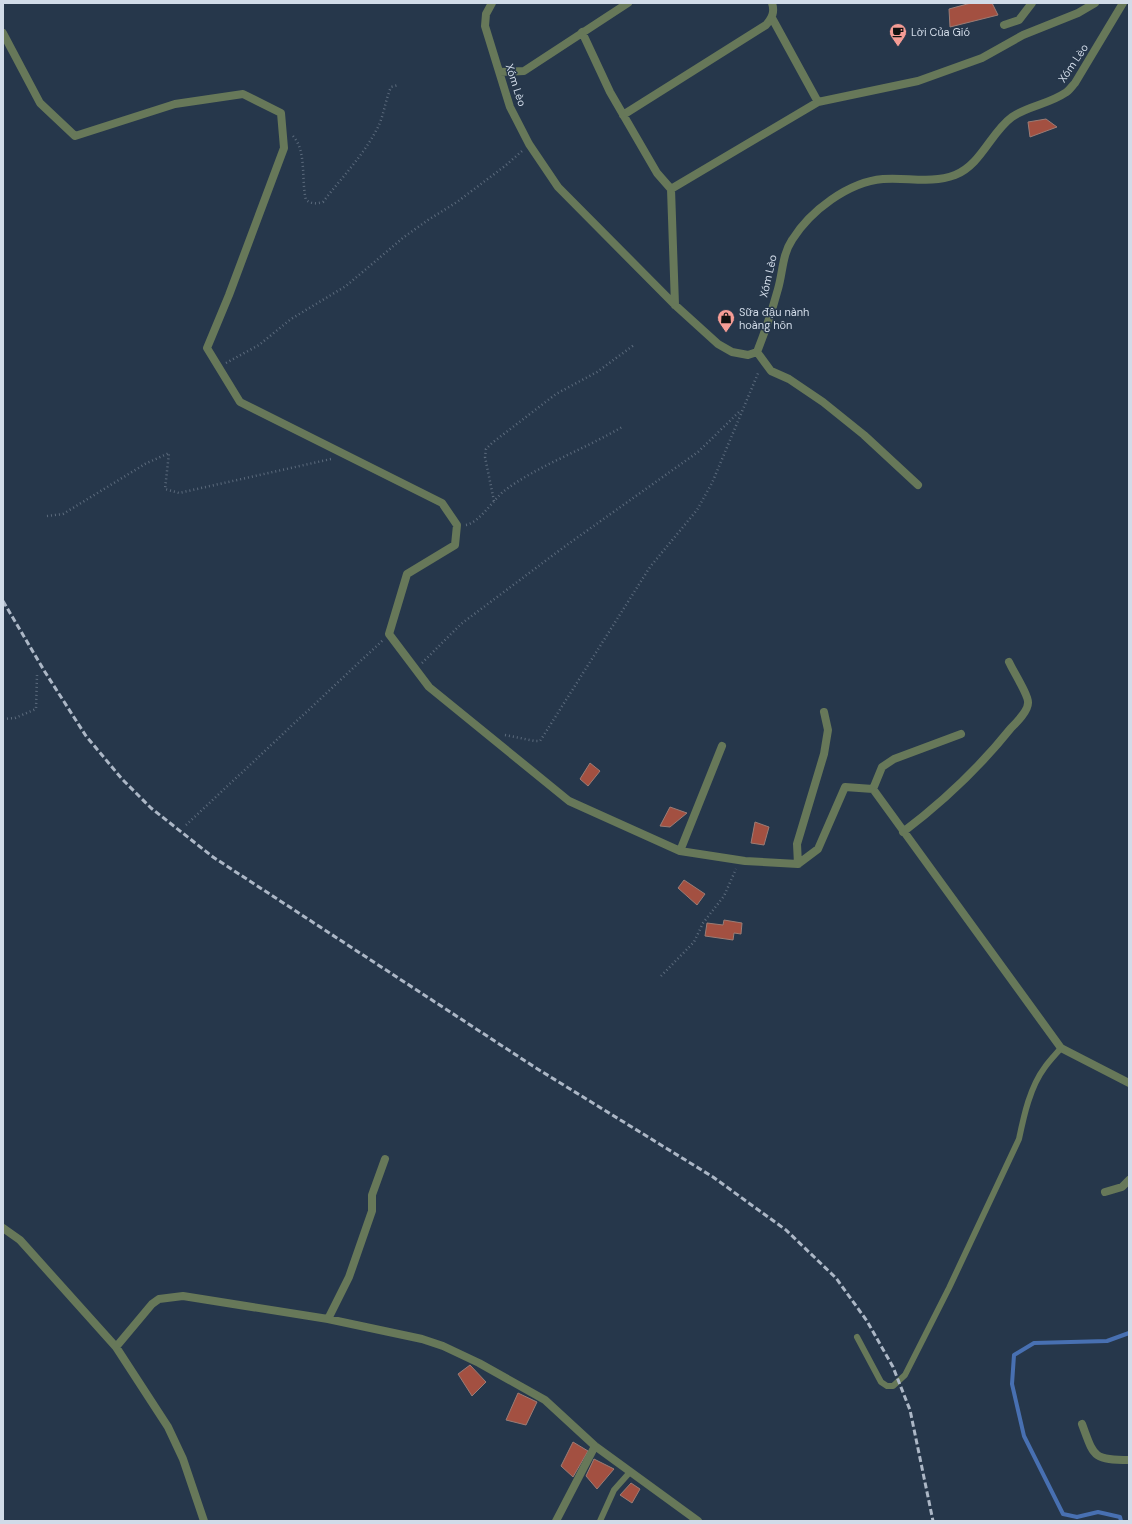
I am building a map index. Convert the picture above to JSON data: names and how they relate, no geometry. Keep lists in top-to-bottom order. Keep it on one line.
{"streets":{"street":["Xóm Lèo"]},"places":{"cafe":["Lời Của Gió"],"shop":["Sữa đậu nành hoàng hôn"]}}
